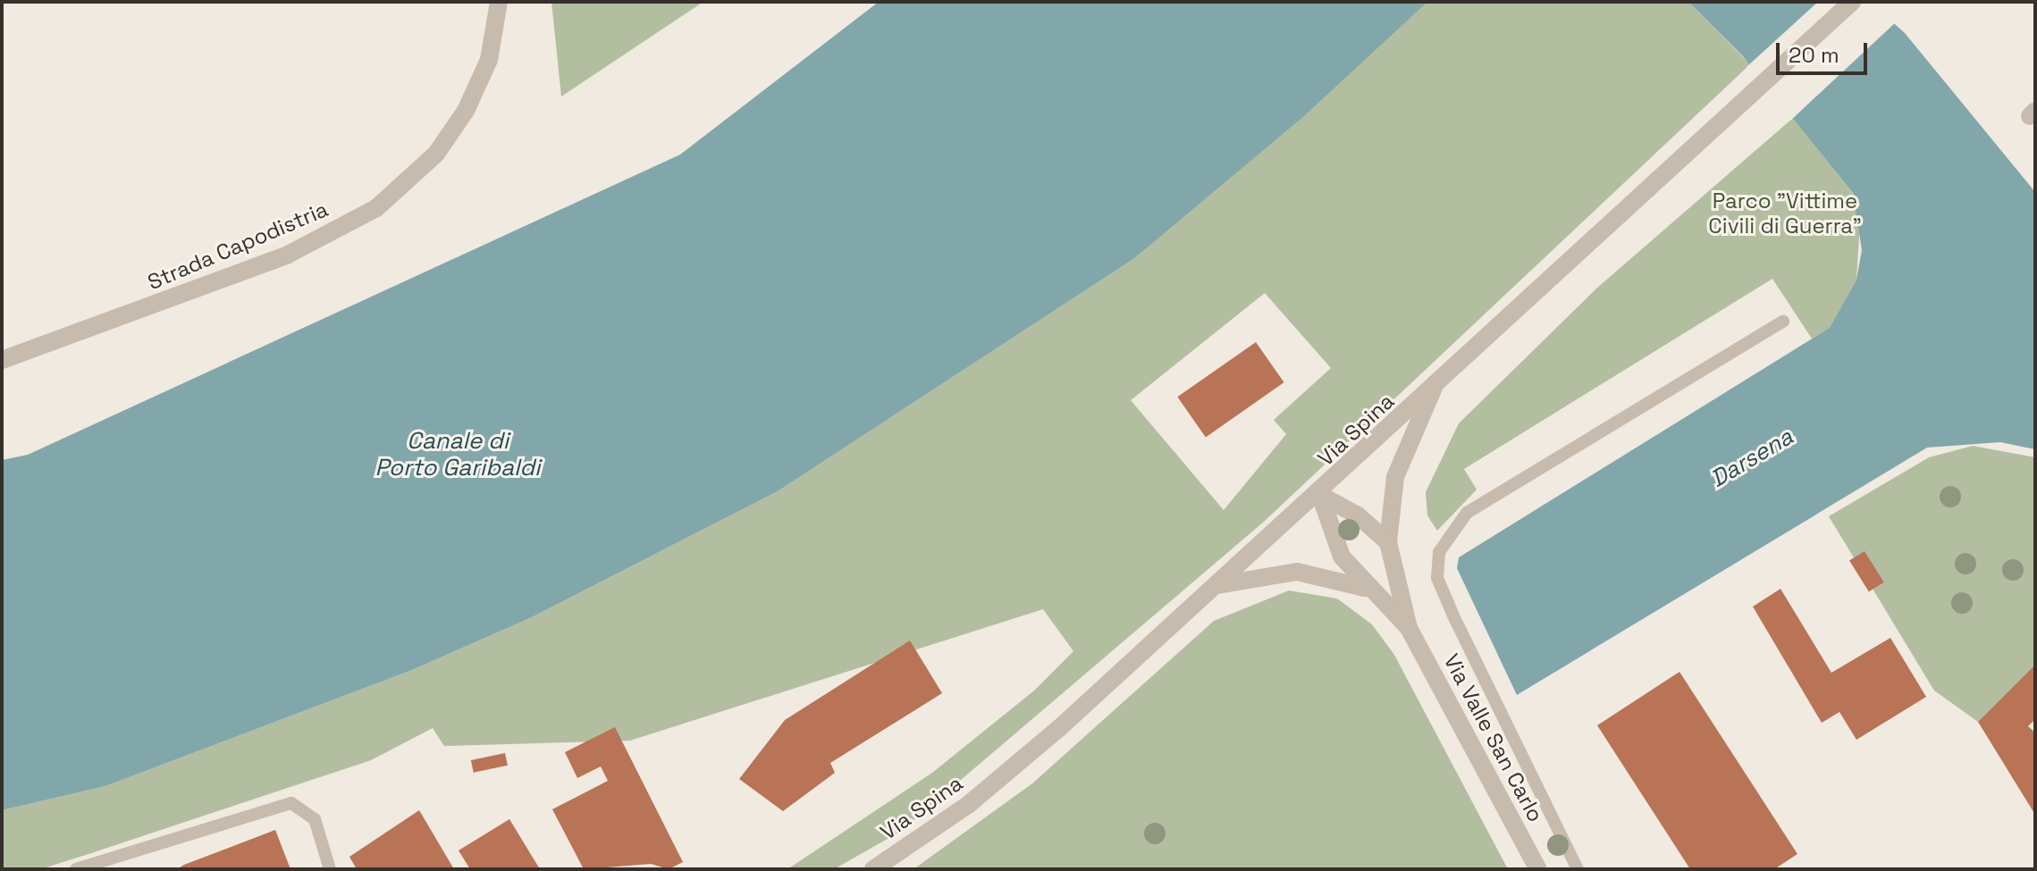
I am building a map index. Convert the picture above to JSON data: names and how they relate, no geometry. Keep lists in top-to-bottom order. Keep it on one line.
{"streets":{"street":["Strada Capodistria","Via Spina","Via Valle San Carlo"]},"crossings":[["Via Spina","Via Valle San Carlo"]],"water":["Canale di Porto Garibaldi","Darsena"],"parks":["Parco \"Vittime Civili di Guerra\""],"scale_bar":"20 m"}
